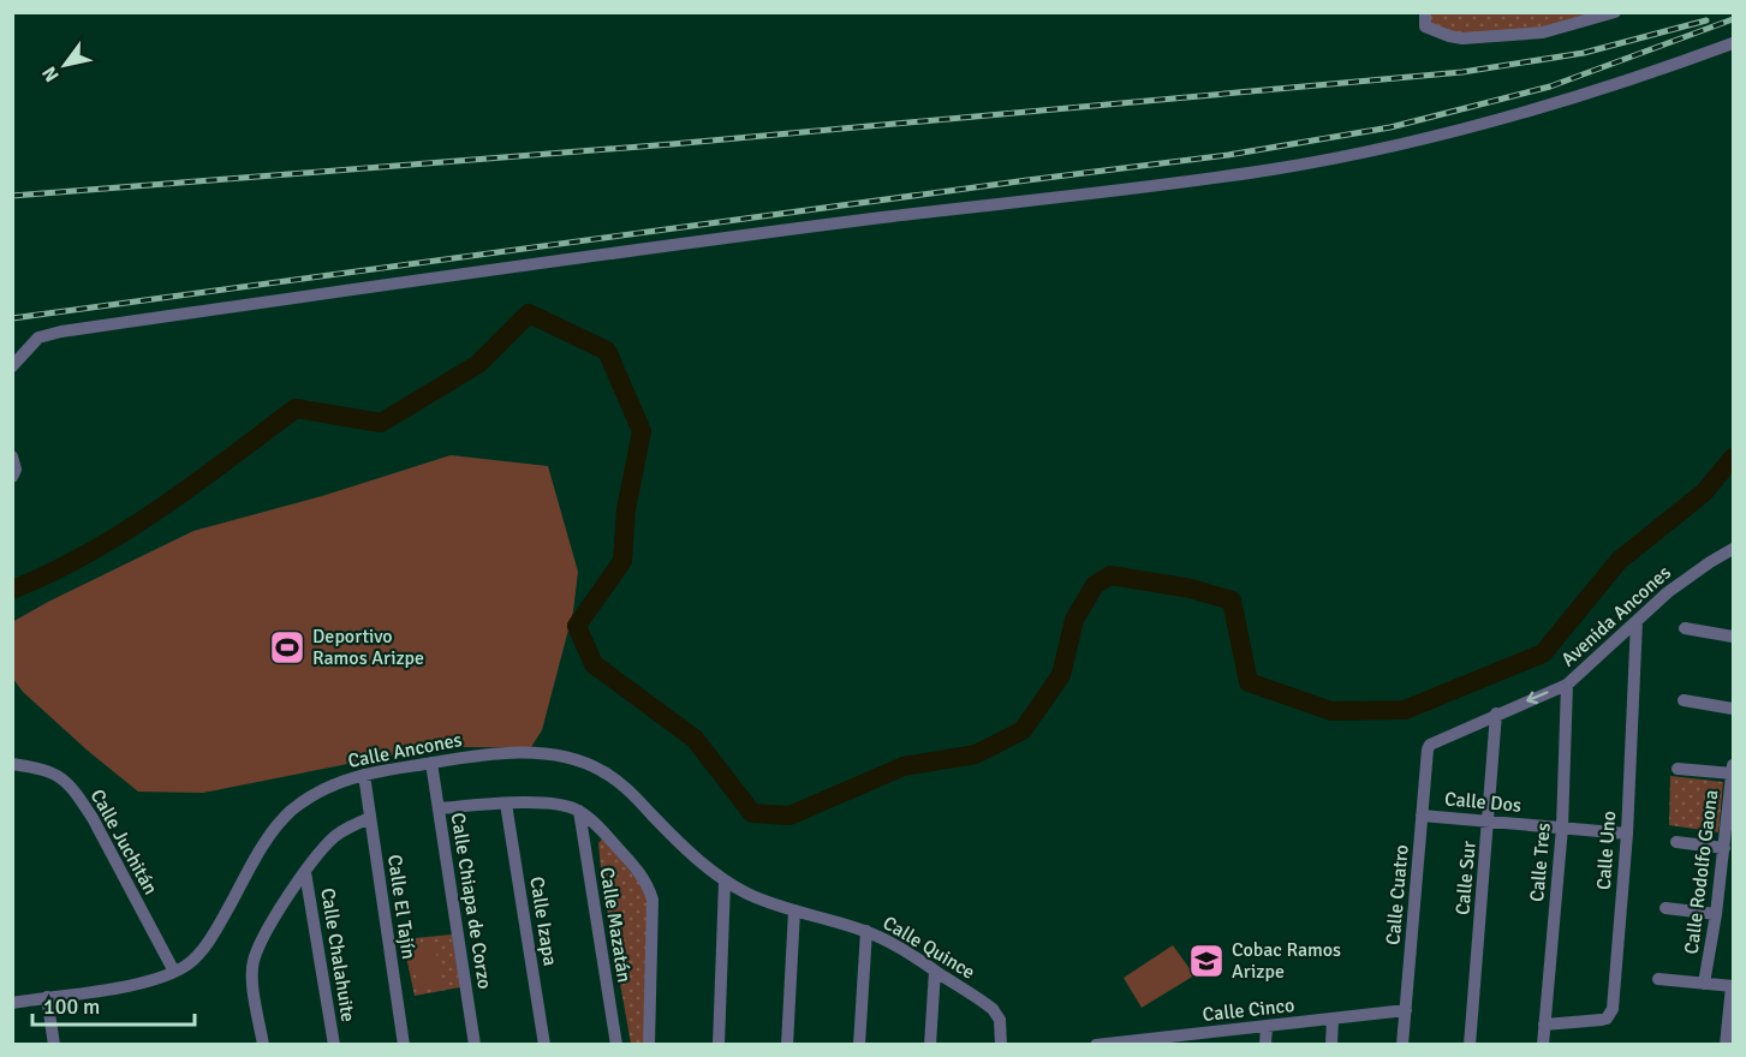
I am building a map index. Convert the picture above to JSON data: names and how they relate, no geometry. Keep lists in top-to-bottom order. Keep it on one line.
{"streets":{"street":["Avenida Ancones","Calle Ancones","Calle Dos","Calle Juchitán","Calle Uno","Calle Tres","Calle Rodolfo Gaona","Calle Sur","Calle Cuatro","Calle Chiapa de Corzo","Calle El Tajín","Calle Izapa","Calle Mazatán","Calle Quince","Calle Chalahuite","Calle Cinco"]},"crossings":[["Avenida Ancones","Calle Uno"],["Avenida Ancones","Calle Tres"],["Avenida Ancones","Calle Sur"],["Avenida Ancones","Calle Cuatro"],["Calle Ancones","Calle Juchitán"],["Calle Ancones","Calle Chiapa de Corzo"],["Calle Ancones","Calle El Tajín"],["Calle Ancones","Calle Quince"],["Calle Dos","Calle Uno"],["Calle Dos","Calle Tres"],["Calle Dos","Calle Sur"],["Calle Dos","Calle Cuatro"],["Calle Uno","Calle Tres"],["Calle Cuatro","Calle Cinco"]],"places":{"sports":["Deportivo Ramos Arizpe"],"school or university":["Cobac Ramos Arizpe"]},"scale_bar":"100 m","north":"bottom left"}
